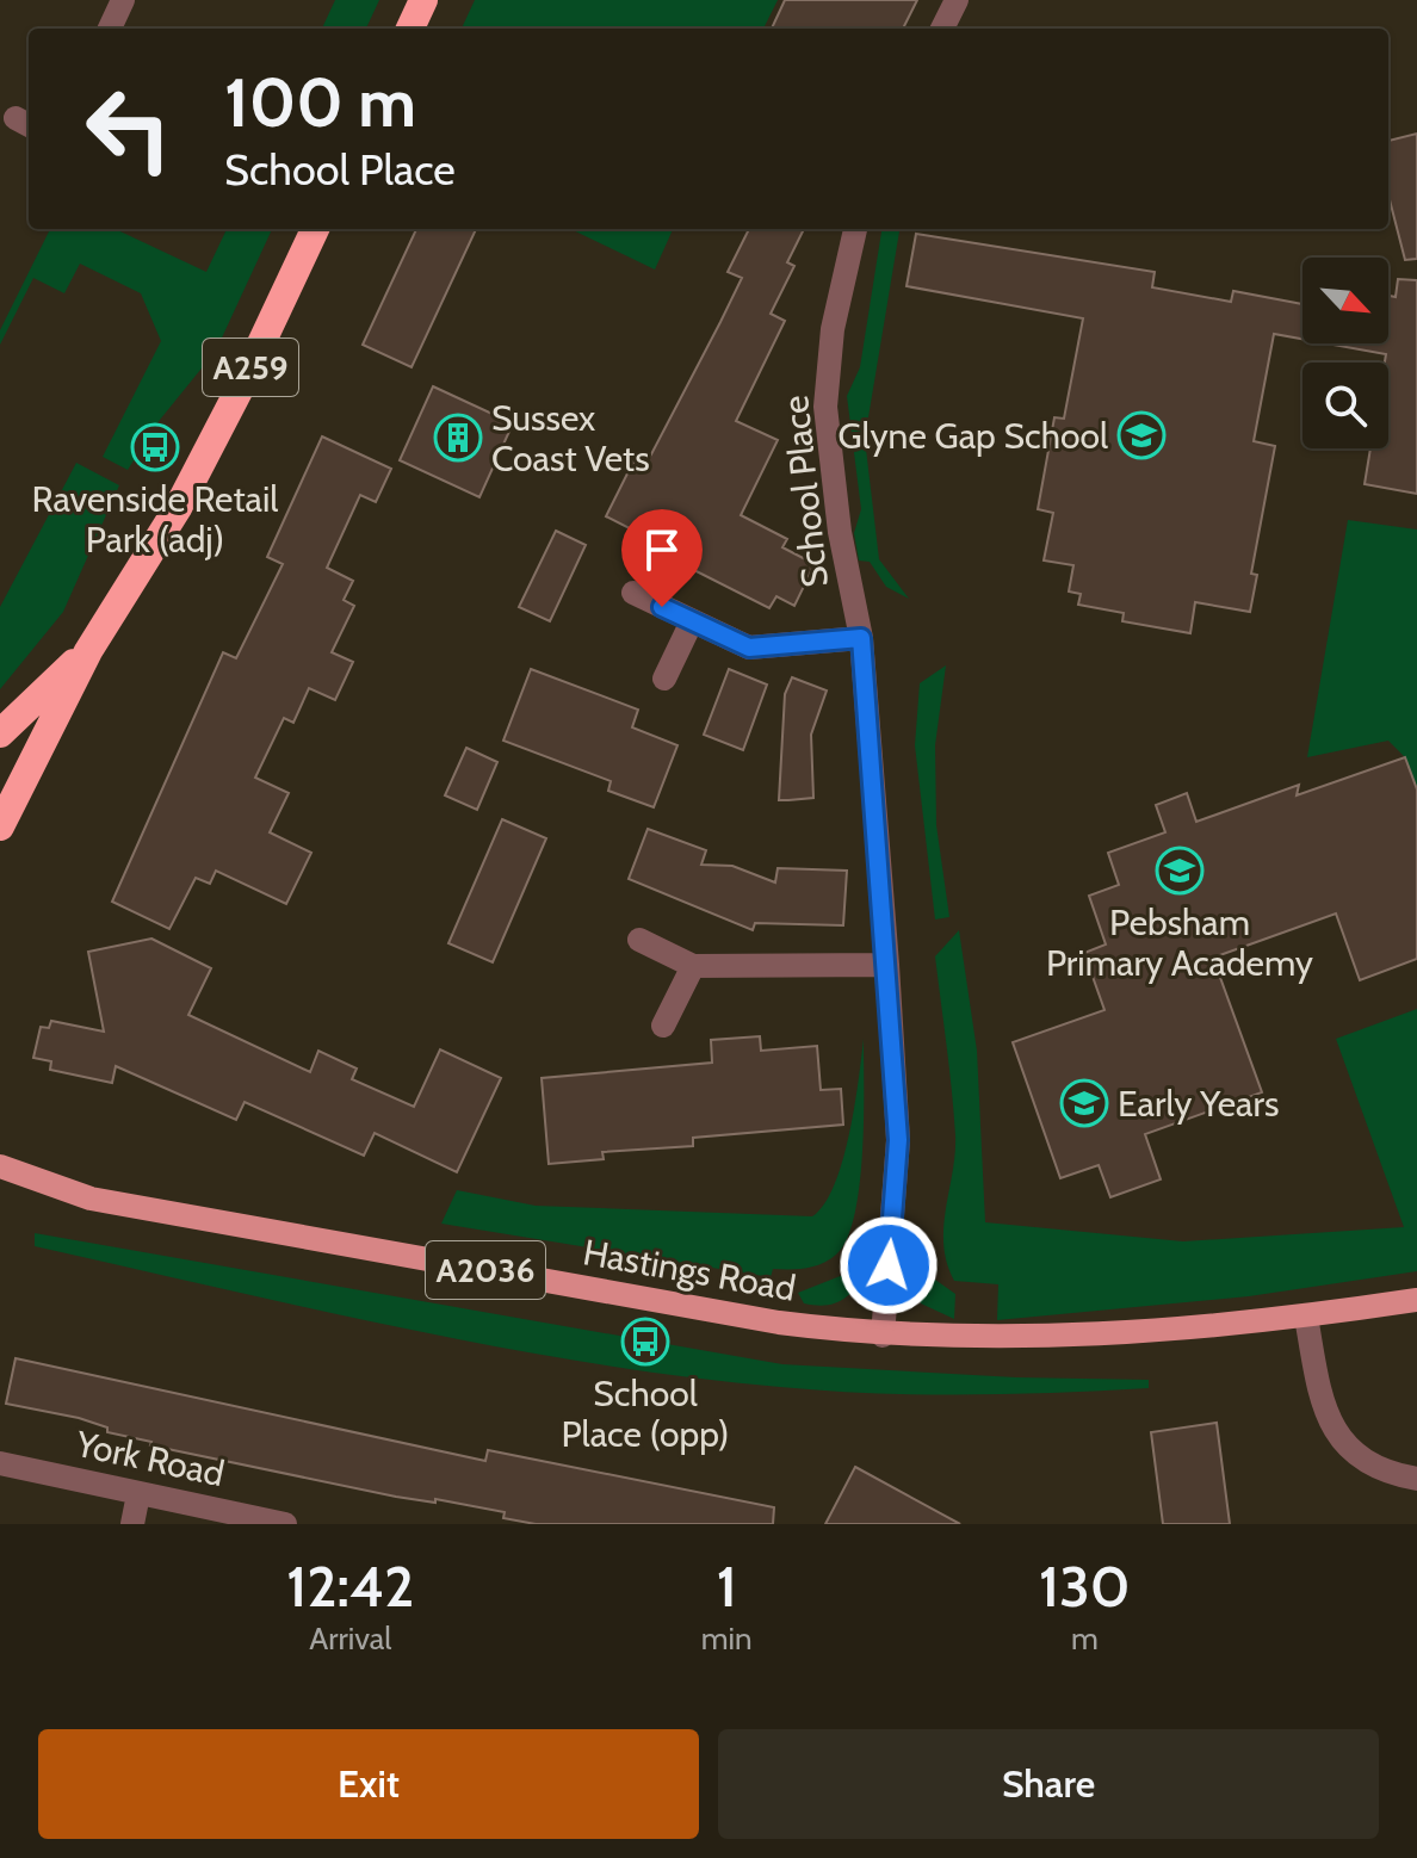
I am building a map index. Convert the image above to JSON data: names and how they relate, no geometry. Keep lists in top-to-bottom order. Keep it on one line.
{"streets":{"highway":["A259"],"main road":["A2036","Hastings Road"],"street":["School Place","York Road"]},"crossings":[["School Place","Hastings Road"]],"places":{"school or university":["Glyne Gap School","Pebsham Primary Academy","Early Years"],"building":["Sussex Coast Vets"],"bus stop":["Ravenside Retail Park (adj)","School Place (opp)"]},"north":"bottom right","page":{"turn":["100 m","School Place"],"eta":["12:42","Arrival","1","min","130","m"],"buttons":["Exit","Share"]}}
